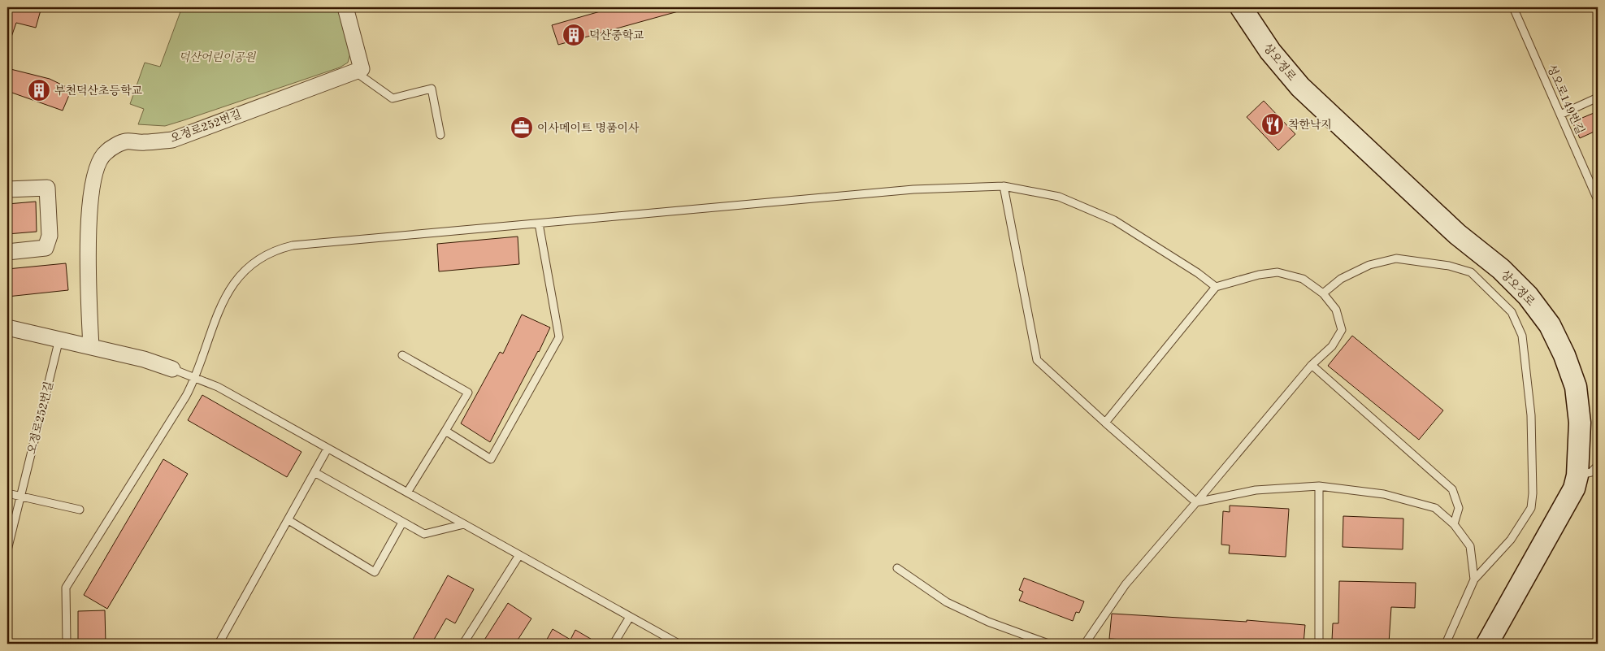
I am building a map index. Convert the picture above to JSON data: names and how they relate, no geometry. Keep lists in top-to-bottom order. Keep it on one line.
{"streets":{"street":["상오정로","오정로252번길"],"lane":["성오로149번길"]},"parks":["덕산어린이공원"],"places":{"building":["덕산중학교","부천덕산초등학교"],"restaurant":["착한낙지"],"office":["이사메이트 명품이사"]}}
